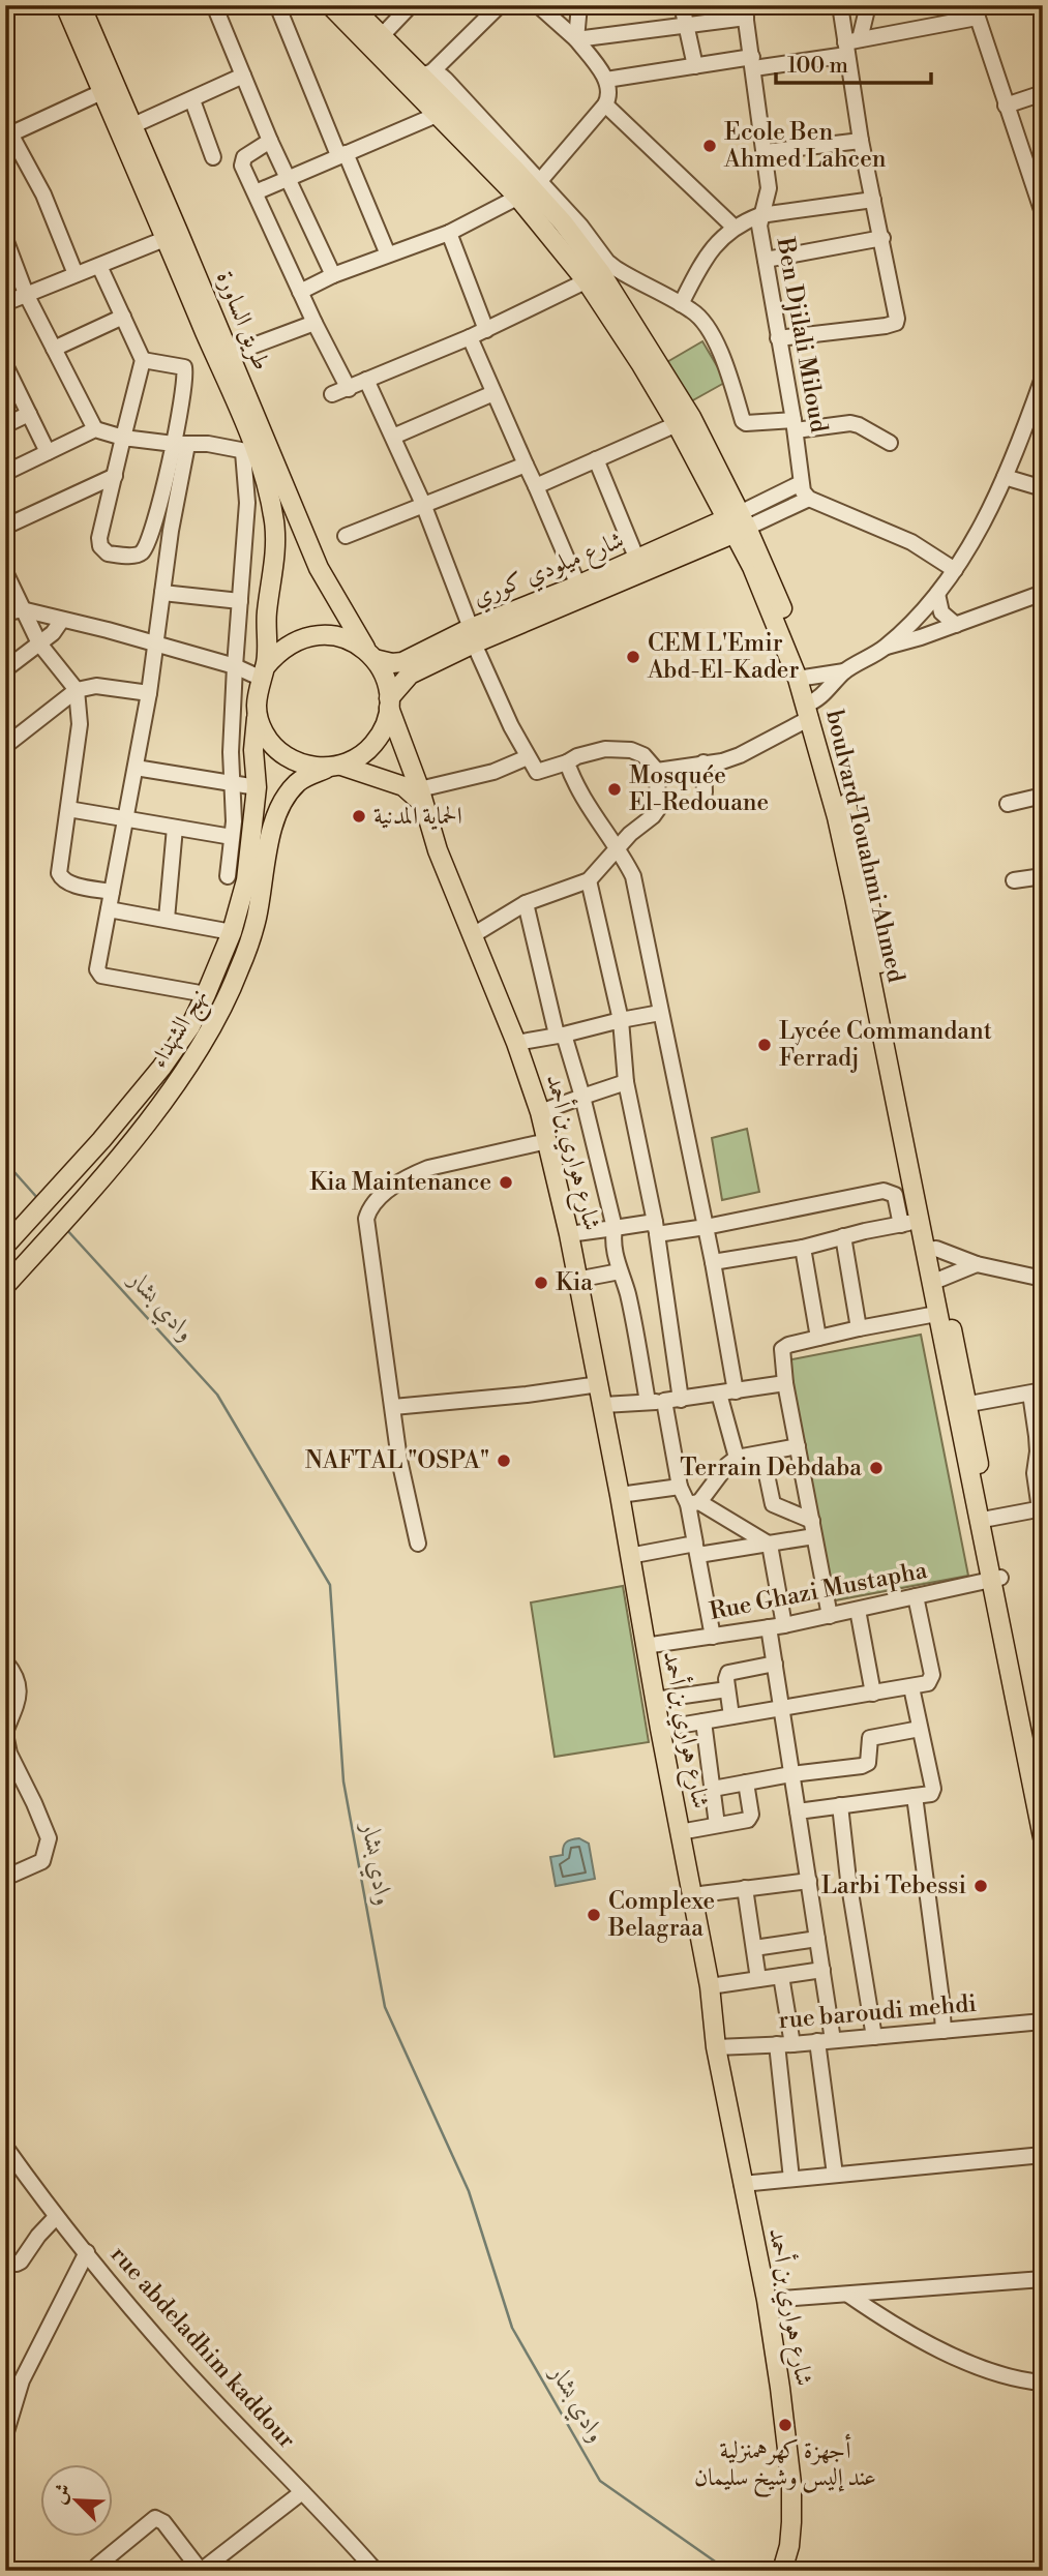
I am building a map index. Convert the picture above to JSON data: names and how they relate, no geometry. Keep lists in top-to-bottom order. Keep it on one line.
{"streets":{"main road":["طريق الساورة","شارع ميلودي كوري","boulvard Touahmi Ahmed","نهج الشهداء","شارع هواري بن أحمد"],"street":["Ben Djilali Miloud","Rue Ghazi Mustapha","rue baroudi mehdi","rue abdeladhim kaddour"]},"crossings":[["طريق الساورة","شارع ميلودي كوري"],["طريق الساورة","نهج الشهداء"],["شارع ميلودي كوري","boulvard Touahmi Ahmed"],["شارع ميلودي كوري","نهج الشهداء"],["boulvard Touahmi Ahmed","Rue Ghazi Mustapha"],["شارع هواري بن أحمد","Rue Ghazi Mustapha"],["شارع هواري بن أحمد","rue baroudi mehdi"]],"water":["وادي بشار"],"places":["Ecole Ben Ahmed Lahcen","CEM L'Emir Abd-El-Kader","Mosquée El-Redouane","الحماية المدنية","Lycée Commandant Ferradj","Kia Maintenance","Kia","NAFTAL \"OSPA\"","Terrain Debdaba","Larbi Tebessi","Complexe Belagraa","أجهزة كهرهمنزلية عند إليس وشيخ سليمان"],"scale_bar":"100 m","north":"top left"}
